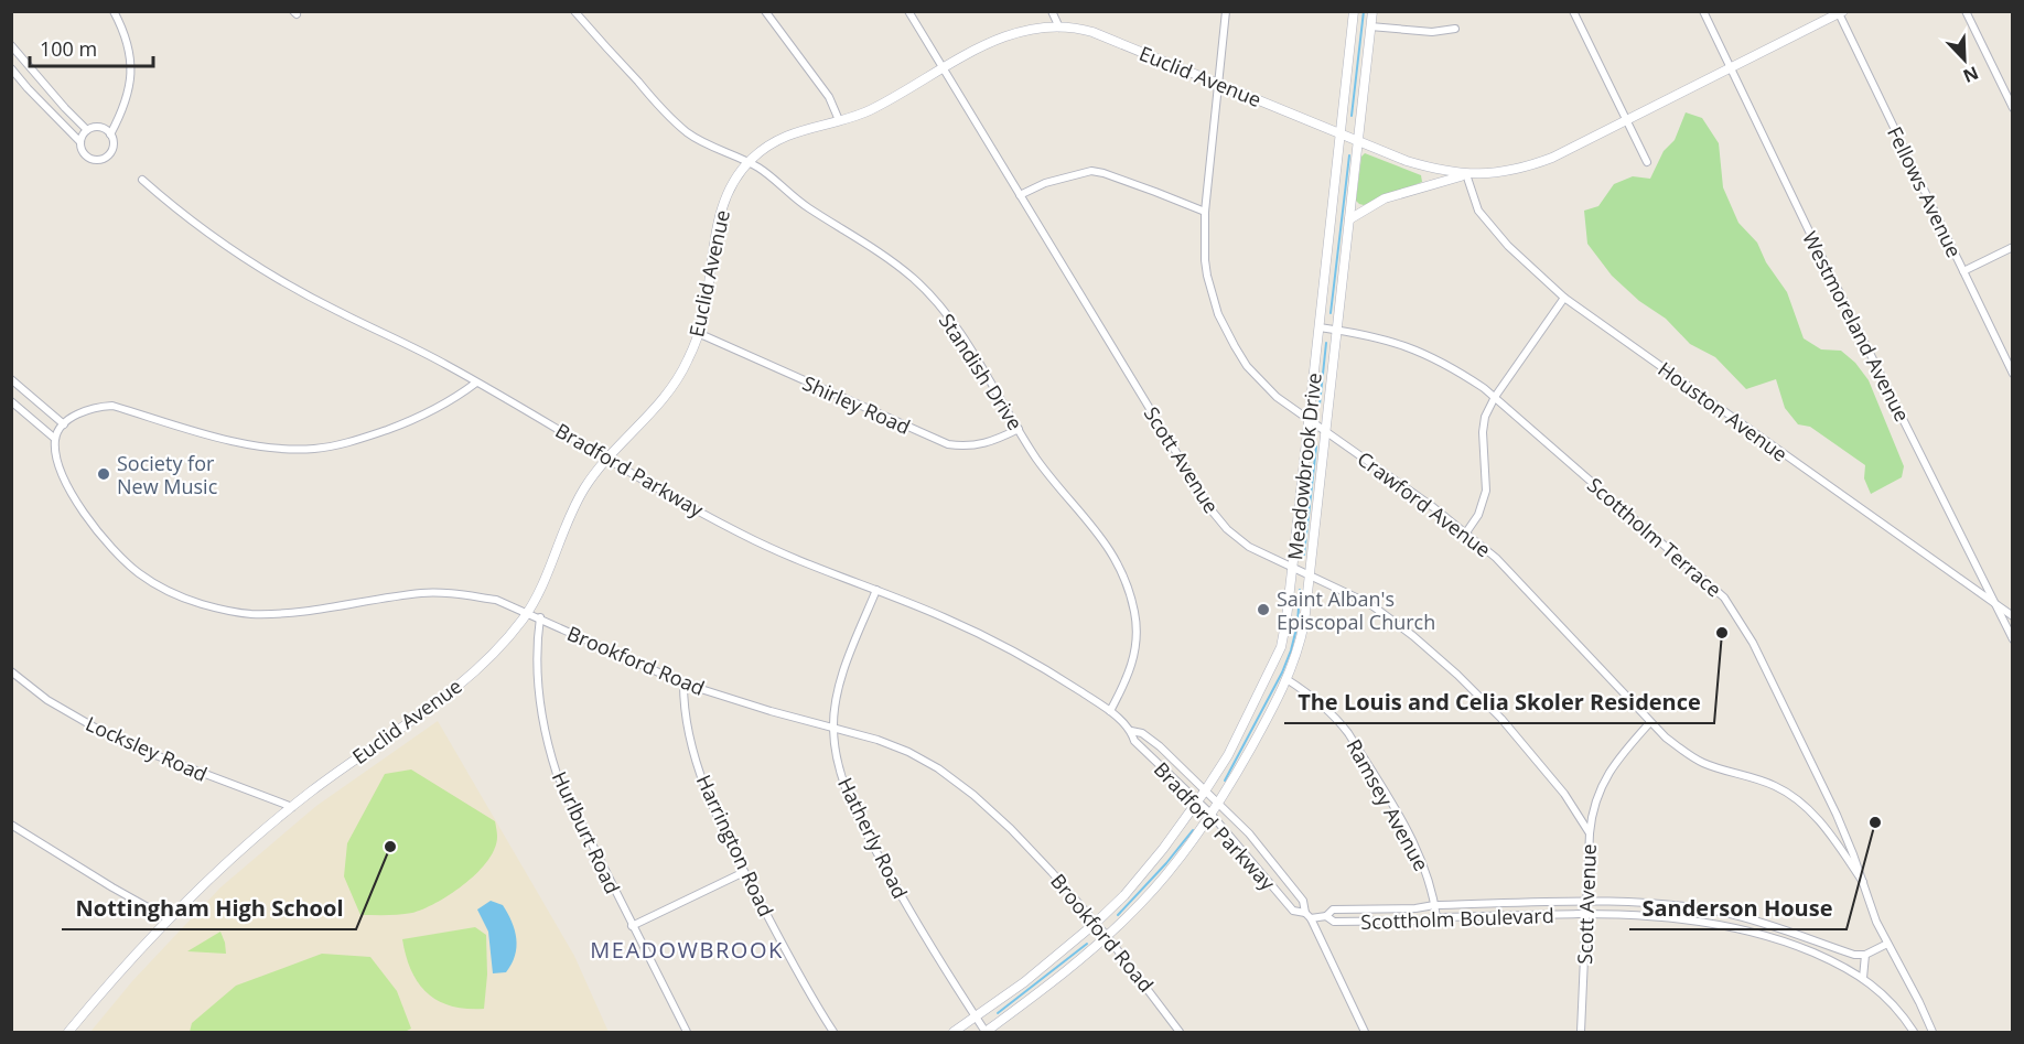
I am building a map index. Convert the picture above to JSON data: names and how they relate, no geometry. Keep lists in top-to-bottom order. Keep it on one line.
{"streets":{"street":["Euclid Avenue","Fellows Avenue","Westmoreland Avenue","Standish Drive","Shirley Road","Houston Avenue","Scott Avenue","Meadowbrook Drive","Bradford Parkway","Crawford Avenue","Scottholm Terrace","Brookford Road","Locksley Road","Ramsey Avenue","Hurlburt Road","Hatherly Road","Harrington Road","Scottholm Boulevard"]},"crossings":[["Euclid Avenue","Fellows Avenue"],["Euclid Avenue","Westmoreland Avenue"],["Euclid Avenue","Standish Drive"],["Euclid Avenue","Shirley Road"],["Euclid Avenue","Houston Avenue"],["Euclid Avenue","Scott Avenue"],["Euclid Avenue","Meadowbrook Drive"],["Euclid Avenue","Bradford Parkway"],["Euclid Avenue","Crawford Avenue"],["Euclid Avenue","Brookford Road"],["Euclid Avenue","Locksley Road"],["Westmoreland Avenue","Houston Avenue"],["Standish Drive","Shirley Road"],["Standish Drive","Bradford Parkway"],["Scott Avenue","Meadowbrook Drive"],["Scott Avenue","Scottholm Boulevard"],["Meadowbrook Drive","Bradford Parkway"],["Meadowbrook Drive","Crawford Avenue"],["Meadowbrook Drive","Scottholm Terrace"],["Meadowbrook Drive","Brookford Road"],["Meadowbrook Drive","Ramsey Avenue"],["Meadowbrook Drive","Hatherly Road"],["Bradford Parkway","Hatherly Road"],["Bradford Parkway","Scottholm Boulevard"],["Crawford Avenue","Scottholm Terrace"],["Brookford Road","Hurlburt Road"],["Brookford Road","Hatherly Road"],["Brookford Road","Harrington Road"],["Ramsey Avenue","Scottholm Boulevard"]],"districts":["MEADOWBROOK"],"places":["Society for New Music","Saint Alban's Episcopal Church","The Louis and Celia Skoler Residence","Sanderson House","Nottingham High School"],"scale_bar":"100 m","north":"bottom right"}
